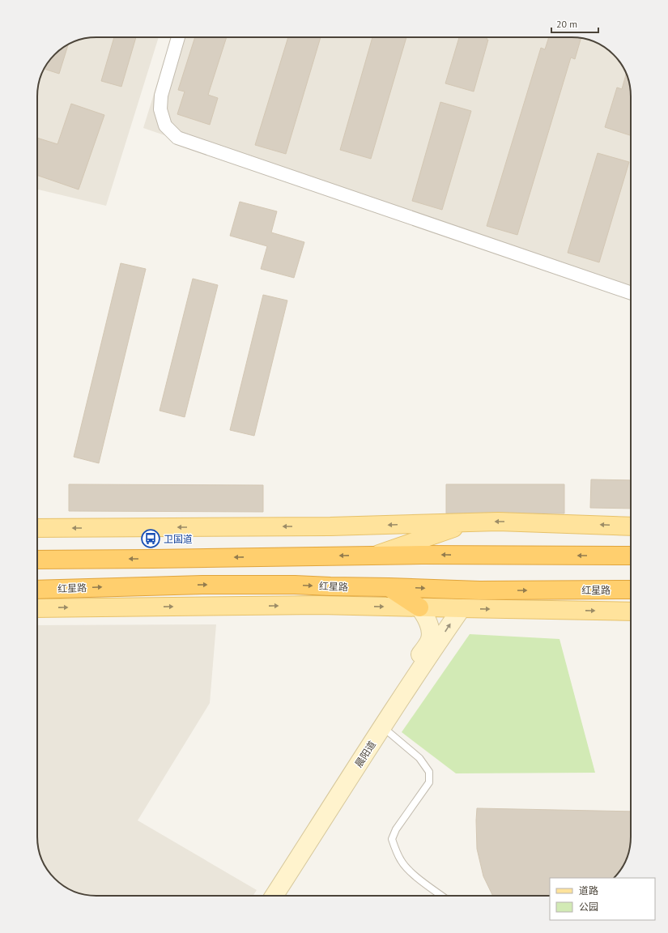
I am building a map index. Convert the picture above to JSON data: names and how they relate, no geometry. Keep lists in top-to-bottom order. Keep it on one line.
{"streets":{"highway":["红星路"],"main road":["晨阳道"]},"places":{"bus stop":["卫国道"]},"legend":["道路","公园"],"scale_bar":"20 m"}
